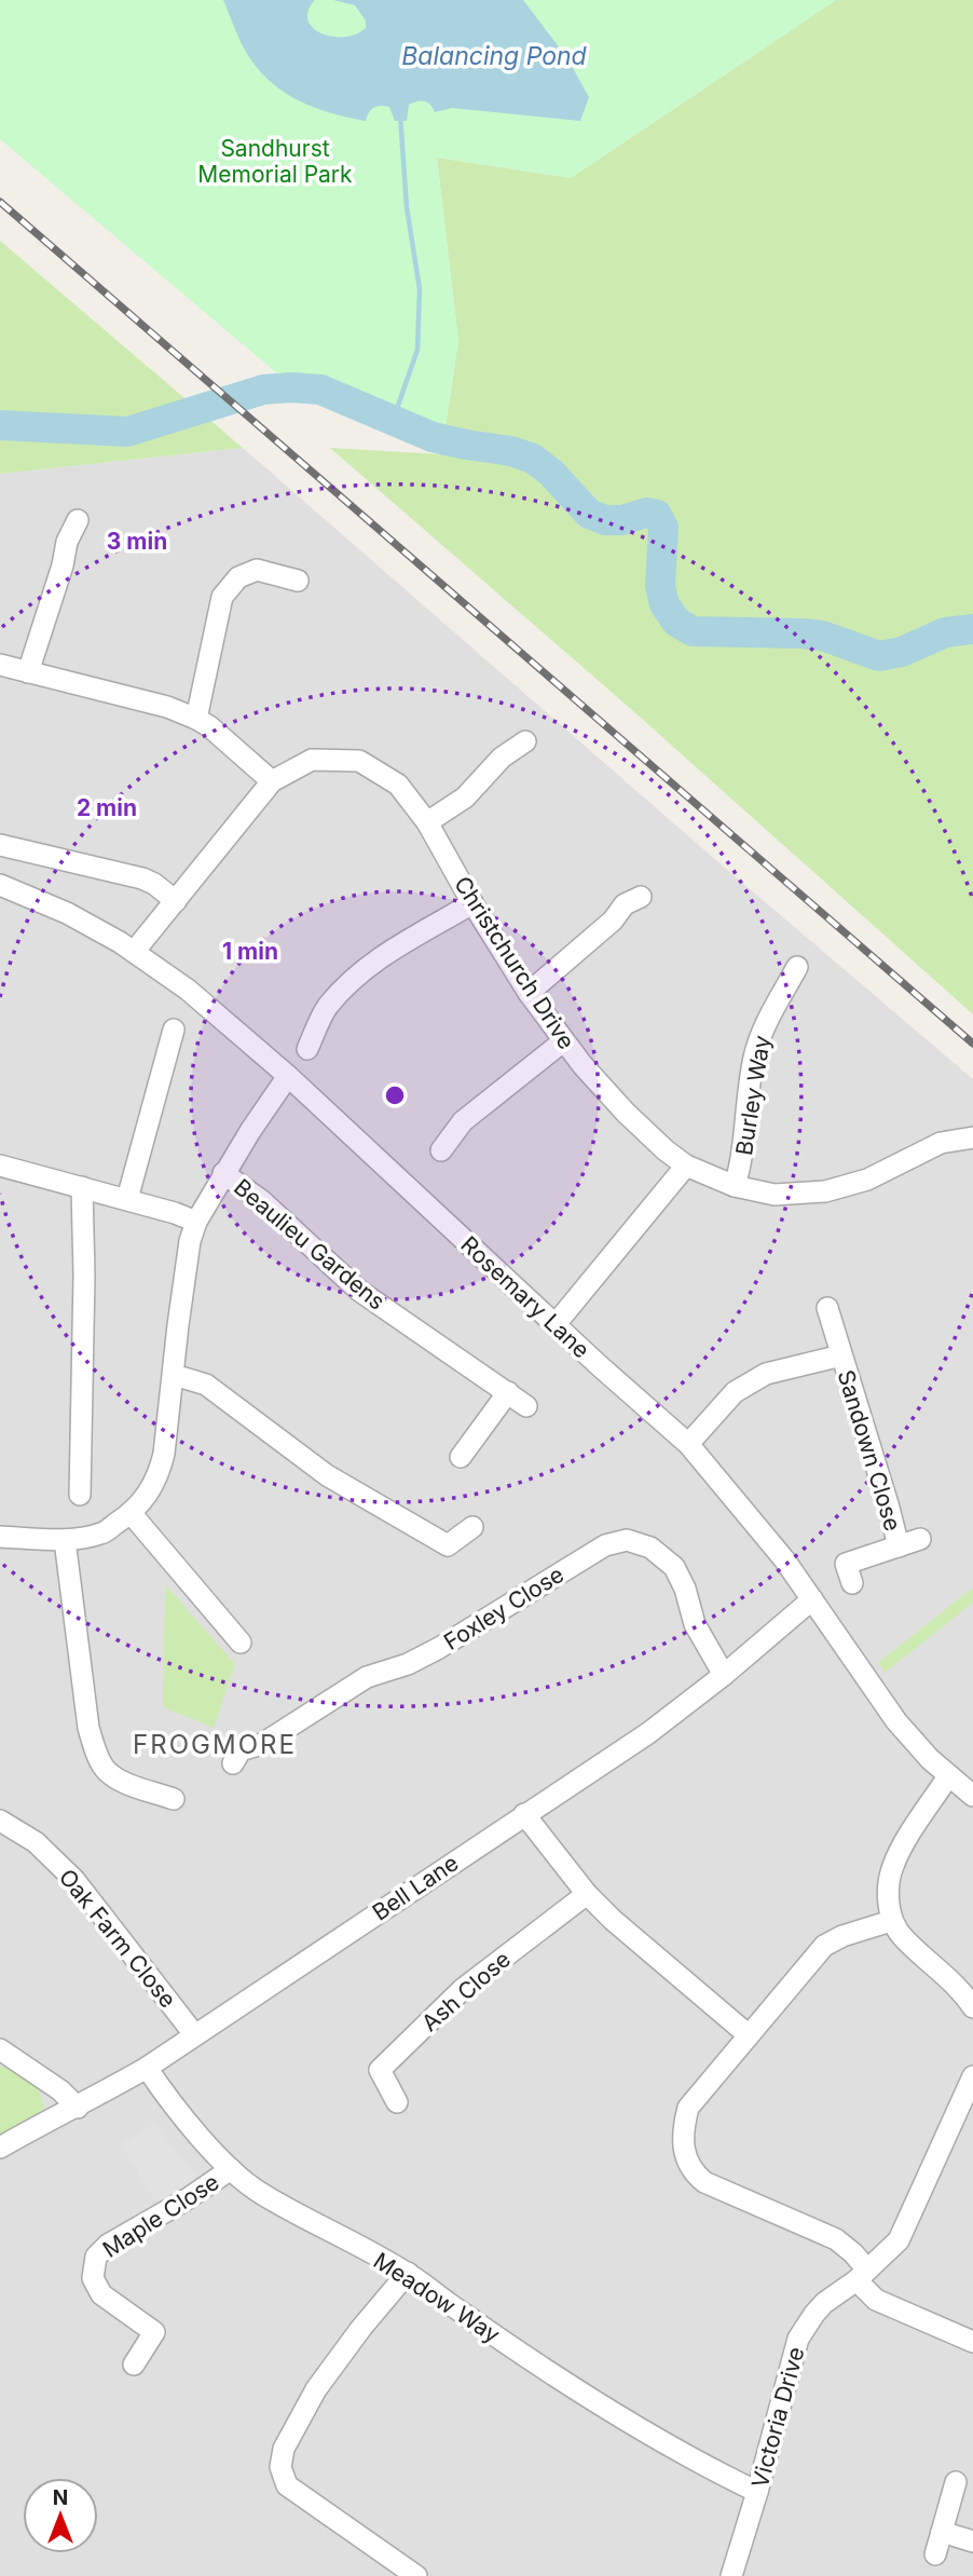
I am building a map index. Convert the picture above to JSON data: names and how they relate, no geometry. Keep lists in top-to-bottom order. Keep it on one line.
{"streets":{"street":["Christchurch Drive","Burley Way","Beaulieu Gardens","Rosemary Lane","Sandown Close","Foxley Close","Bell Lane","Oak Farm Close","Ash Close","Maple Close","Meadow Way","Victoria Drive"]},"crossings":[["Christchurch Drive","Burley Way"],["Christchurch Drive","Rosemary Lane"],["Beaulieu Gardens","Rosemary Lane"],["Rosemary Lane","Sandown Close"],["Rosemary Lane","Bell Lane"],["Foxley Close","Bell Lane"],["Bell Lane","Oak Farm Close"],["Bell Lane","Meadow Way"],["Maple Close","Meadow Way"],["Meadow Way","Victoria Drive"]],"districts":["FROGMORE"],"water":["Balancing Pond"],"parks":["Sandhurst Memorial Park"],"north":"top","rings":["3 min","2 min","1 min"]}
